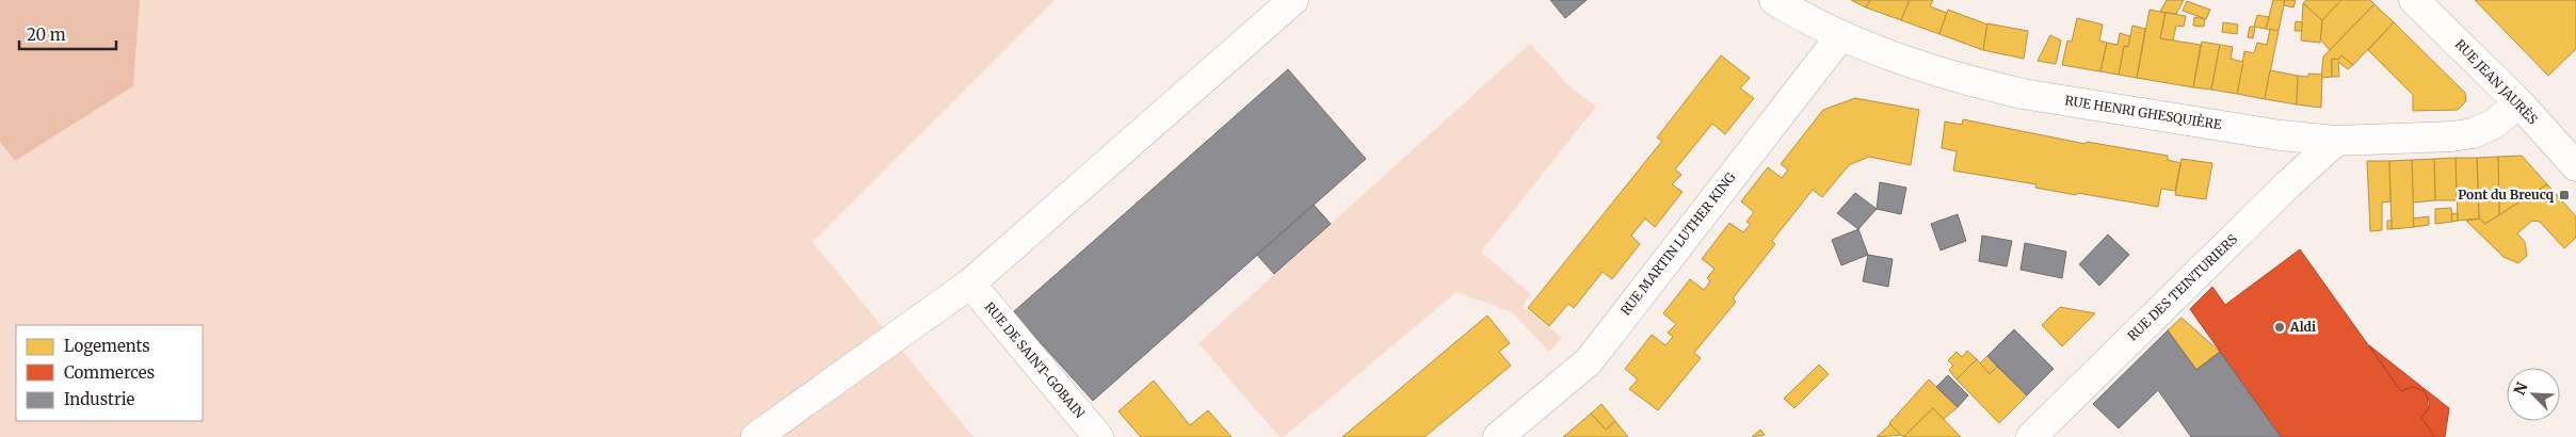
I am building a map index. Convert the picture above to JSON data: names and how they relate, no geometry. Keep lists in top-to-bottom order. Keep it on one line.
{"streets":{"street":["RUE JEAN JAURÈS","RUE HENRI GHESQUIÈRE","RUE MARTIN LUTHER KING","RUE DES TEINTURIERS","RUE DE SAINT-GOBAIN"]},"crossings":[["RUE JEAN JAURÈS","RUE HENRI GHESQUIÈRE"],["RUE HENRI GHESQUIÈRE","RUE MARTIN LUTHER KING"],["RUE HENRI GHESQUIÈRE","RUE DES TEINTURIERS"]],"places":{"transit":["Pont du Breucq"],"other":["Aldi"]},"legend":["Logements","Commerces","Industrie"],"scale_bar":"20 m","north":"top left"}
